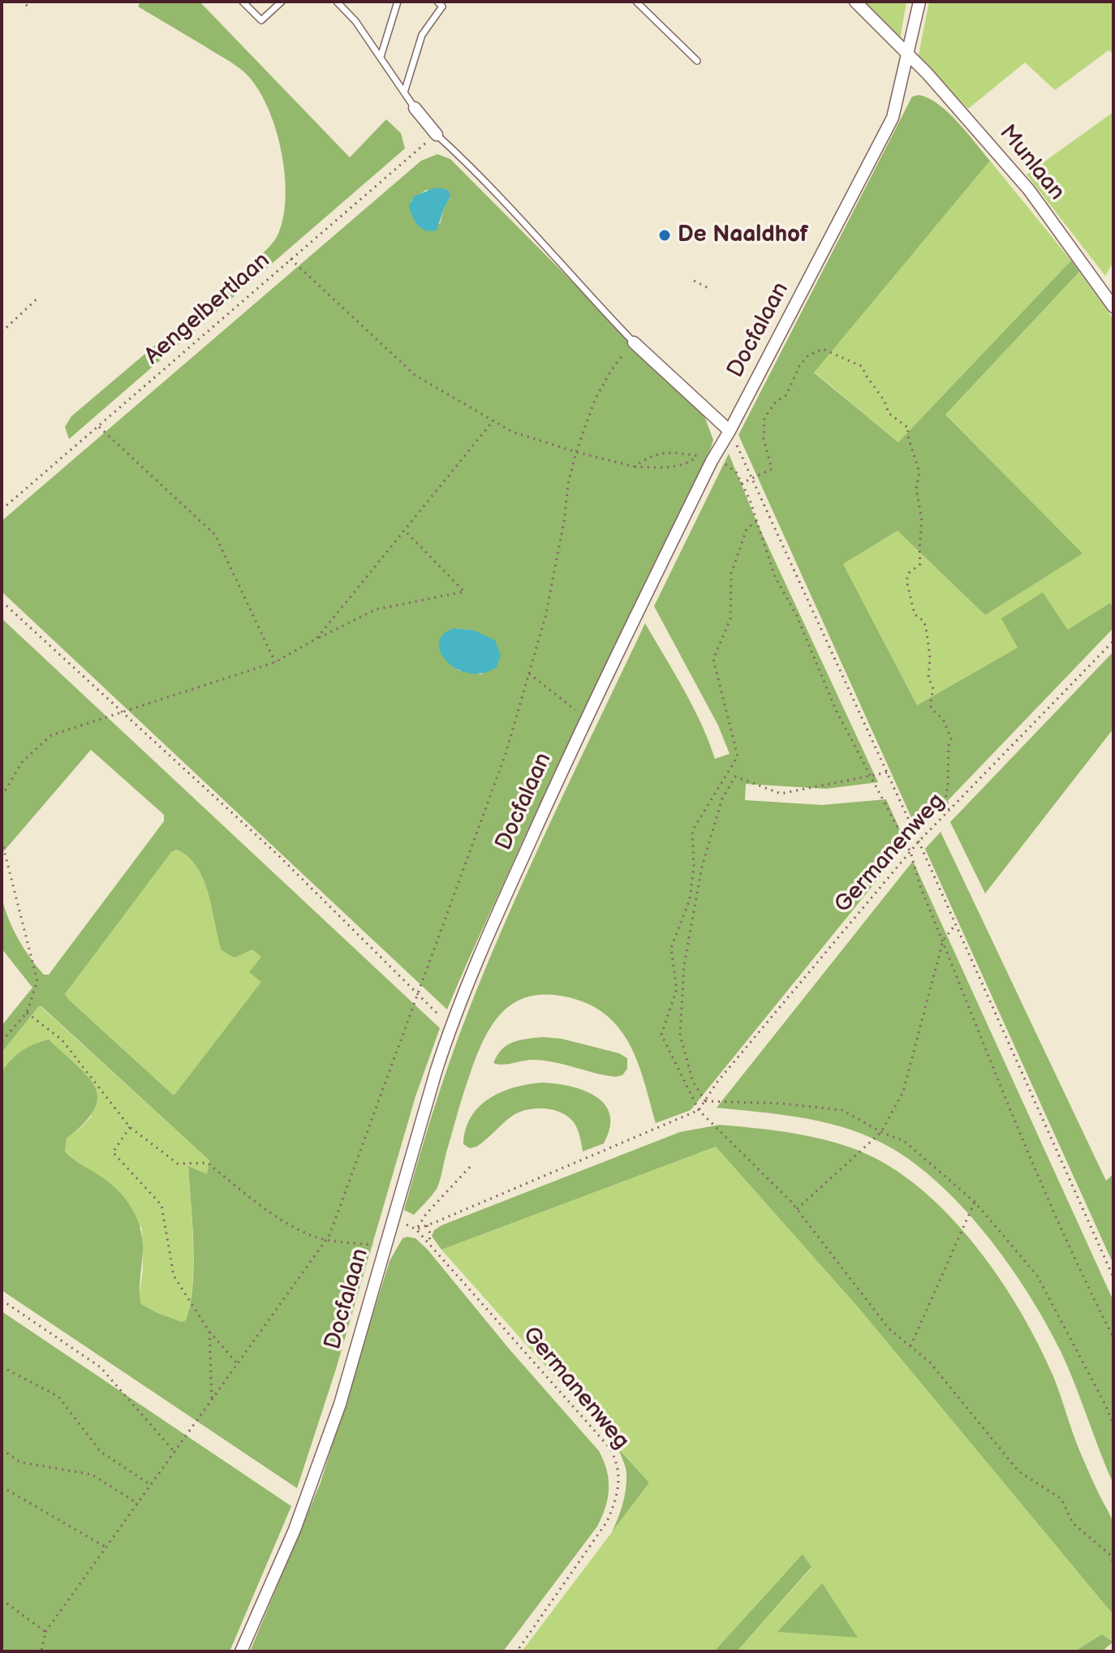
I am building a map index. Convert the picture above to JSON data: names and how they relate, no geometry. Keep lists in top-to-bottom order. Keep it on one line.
{"streets":{"street":["Munlaan","Docfalaan"],"path":["Aengelbertlaan","Germanenweg"]},"crossings":[["Munlaan","Docfalaan"]],"places":["De Naaldhof"]}
